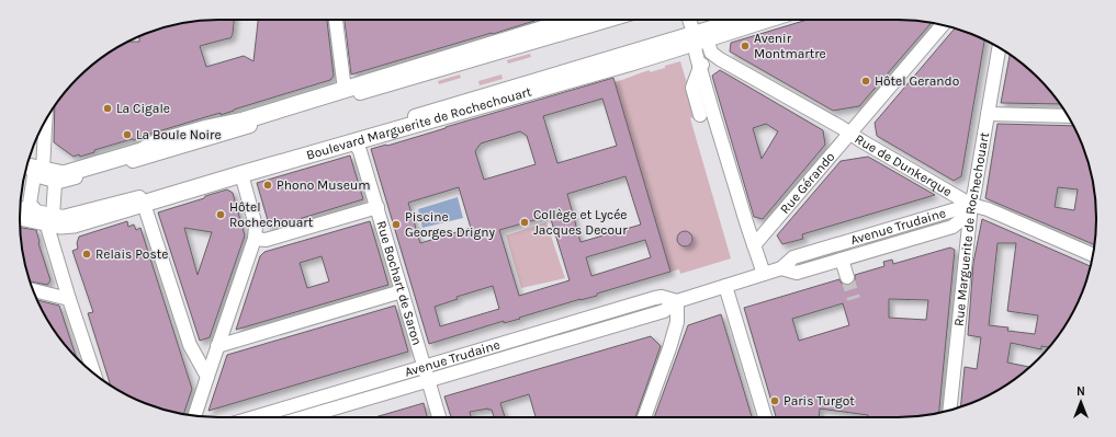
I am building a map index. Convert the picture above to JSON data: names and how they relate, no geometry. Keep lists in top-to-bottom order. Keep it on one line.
{"streets":{"main road":["Boulevard Marguerite de Rochechouart"],"street":["Rue de Dunkerque","Rue Gérando","Avenue Trudaine","Rue Marguerite de Rochechouart","Rue Bochart de Saron"]},"crossings":[["Boulevard Marguerite de Rochechouart","Rue Bochart de Saron"],["Rue de Dunkerque","Rue Gérando"],["Rue de Dunkerque","Avenue Trudaine"],["Rue de Dunkerque","Rue Marguerite de Rochechouart"],["Avenue Trudaine","Rue Marguerite de Rochechouart"],["Avenue Trudaine","Rue Bochart de Saron"]],"places":["Avenir Montmartre","Hôtel Gerando","La Cigale","La Boule Noire","Phono Museum","Hôtel Rochechouart","Collège et Lycée Jacques Decour","Piscine Georges Drigny","Relais Poste","Paris Turgot"],"north":"top"}
